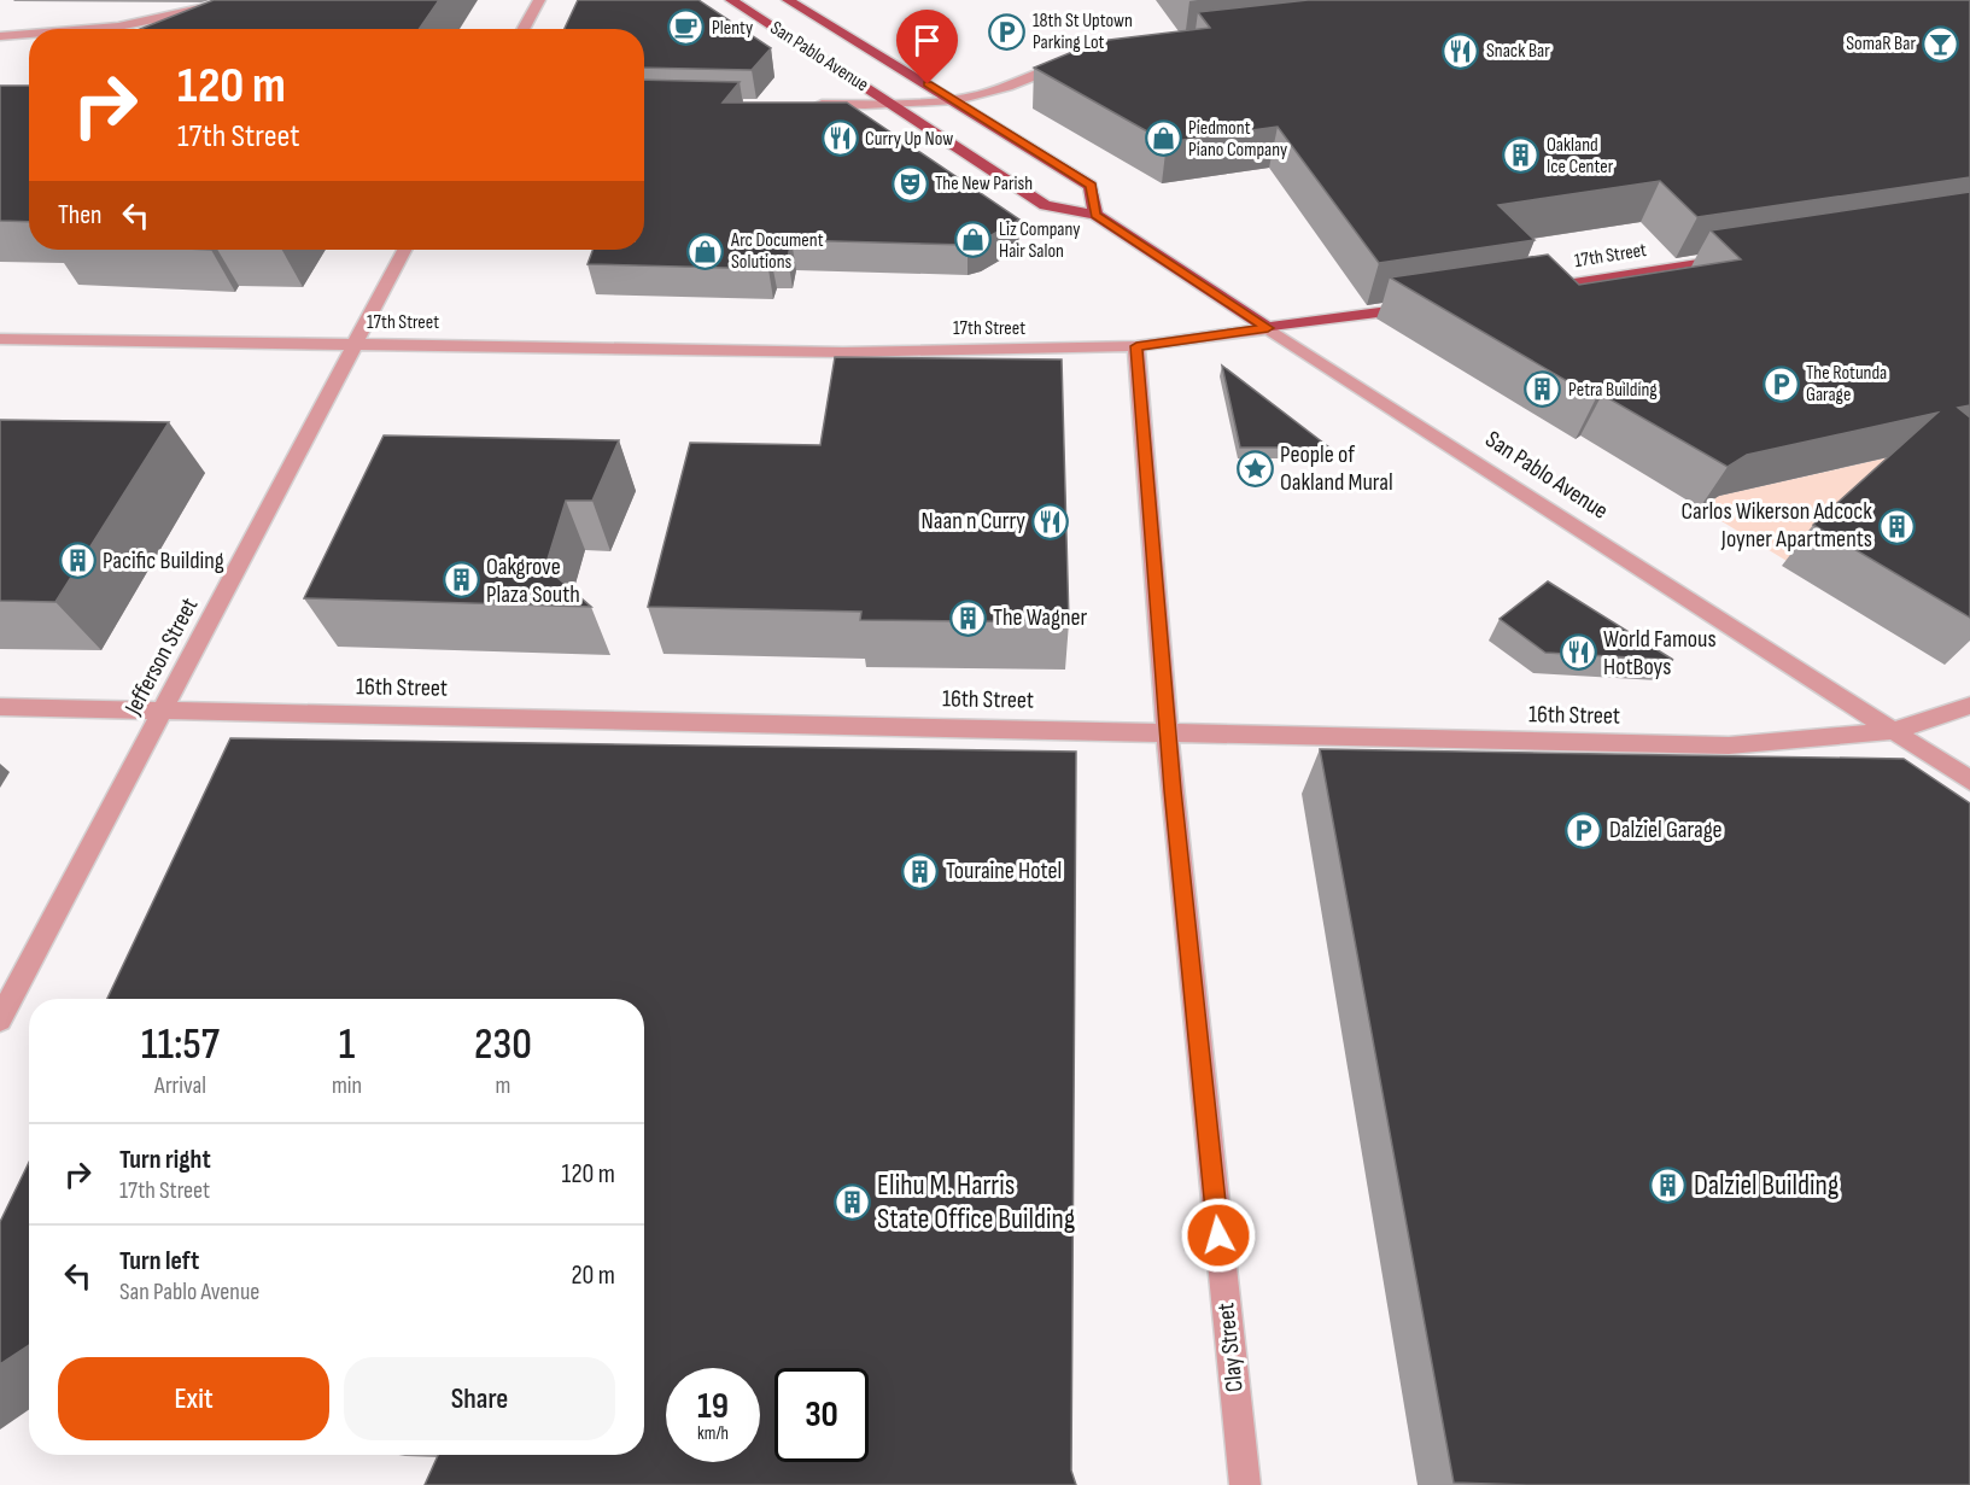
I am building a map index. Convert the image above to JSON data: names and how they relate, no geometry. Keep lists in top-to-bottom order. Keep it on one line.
{"streets":{"main road":["San Pablo Avenue","17th Street"],"street":["Jefferson Street","16th Street","Clay Street"]},"crossings":[["San Pablo Avenue","17th Street"],["San Pablo Avenue","16th Street"],["17th Street","Jefferson Street"],["17th Street","Clay Street"],["Jefferson Street","16th Street"],["16th Street","Clay Street"]],"places":{"cafe":["Plenty"],"parking":["18th St Uptown Parking Lot","The Rotunda Garage","Dalziel Garage"],"bar":["SomaR Bar"],"restaurant":["Snack Bar","Curry Up Now","Naan n Curry","World Famous HotBoys"],"shop":["Piedmont Piano Company","Liz Company Hair Salon","Arc Document Solutions"],"building":["Oakland Ice Center","Petra Building","Carlos Wikerson Adcock Joyner Apartments","Pacific Building","Oakgrove Plaza South","The Wagner","Touraine Hotel","Dalziel Building","Elihu M. Harris State Office Building"],"theatre":["The New Parish"],"place":["People of Oakland Mural"]},"page":{"turn":["120 m","17th Street"],"then":"Then","eta":["11:57","Arrival","1","min","230","m"],"list":[{"name":"Turn right","note":"17th Street","value":"120 m"},{"name":"Turn left","note":"San Pablo Avenue","value":"20 m"}],"buttons":["Exit","Share"],"speed":"19 km/h","limit":"30"}}
